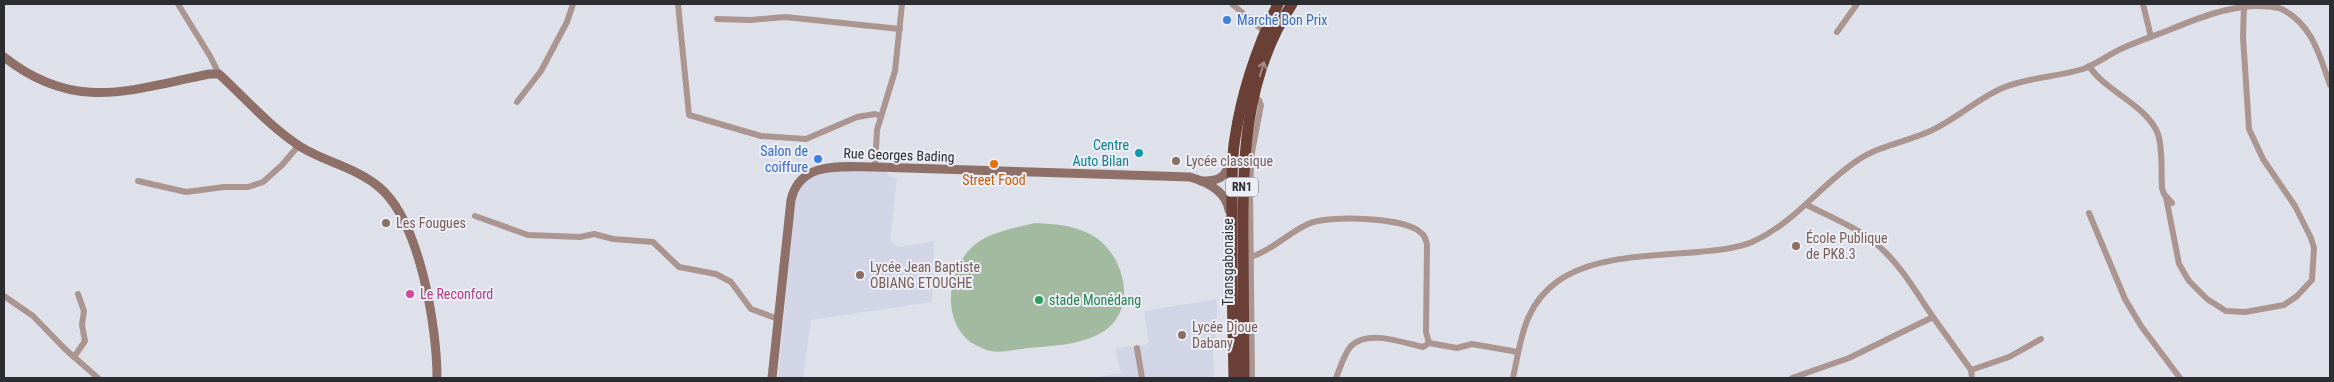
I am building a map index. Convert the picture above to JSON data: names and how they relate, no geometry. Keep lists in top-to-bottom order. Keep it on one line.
{"streets":{"highway":["RN1","Transgabonaise"],"street":["Rue Georges Bading"]},"places":["Marché Bon Prix","Centre Auto Bilan","Salon de coiffure","Lycée classique","Street Food","Les Fougues","École Publique de PK8.3","Lycée Jean Baptiste OBIANG ETOUGHE","Le Reconford","stade Monédang","Lycée Djoue Dabany"]}
